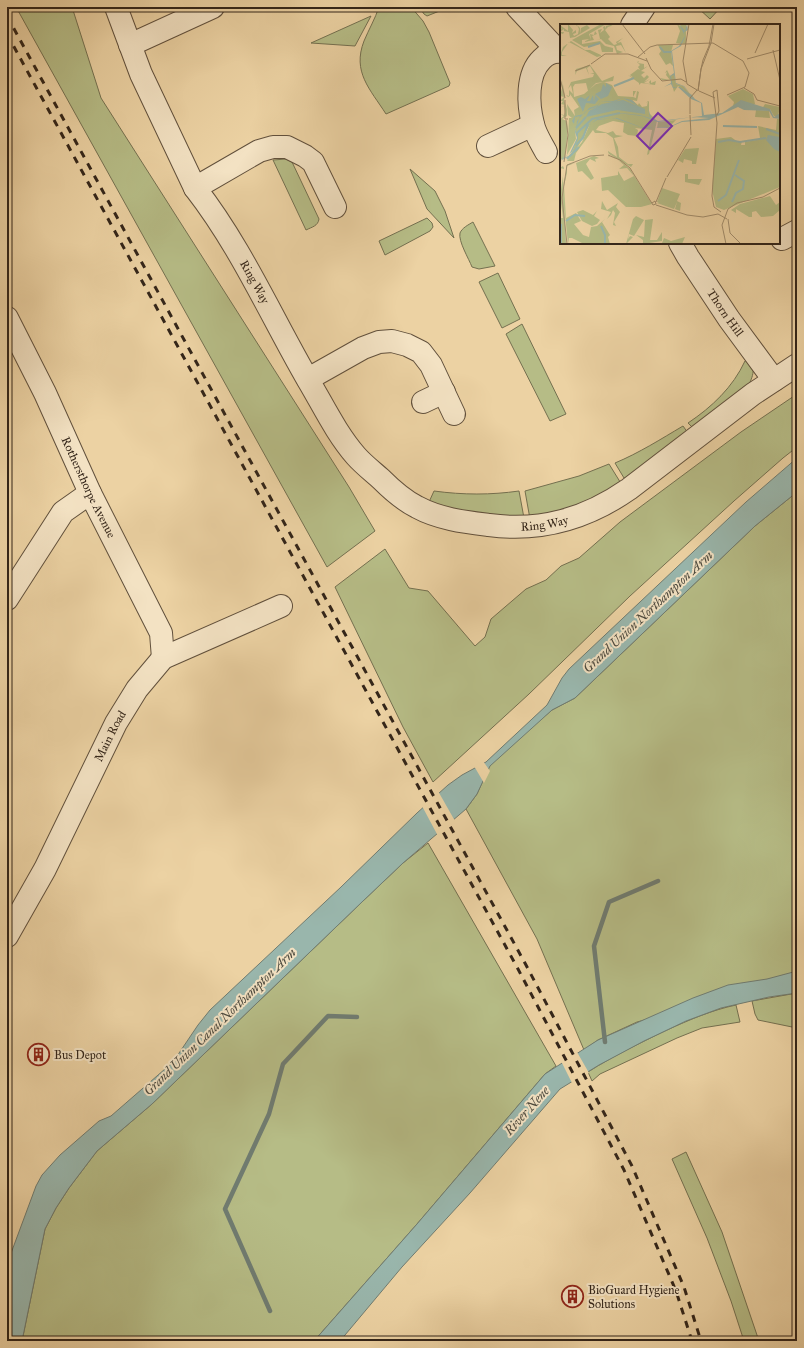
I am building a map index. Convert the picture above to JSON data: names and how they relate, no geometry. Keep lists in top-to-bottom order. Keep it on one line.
{"streets":{"street":["Ring Way","Thorn Hill","Rothersthorpe Avenue","Main Road"]},"crossings":[["Ring Way","Thorn Hill"],["Rothersthorpe Avenue","Main Road"]],"water":["Grand Union Northampton Arm","Grand Union Canal Northampton Arm","River Nene"],"places":{"building":["Bus Depot","BioGuard Hygiene Solutions"]}}
